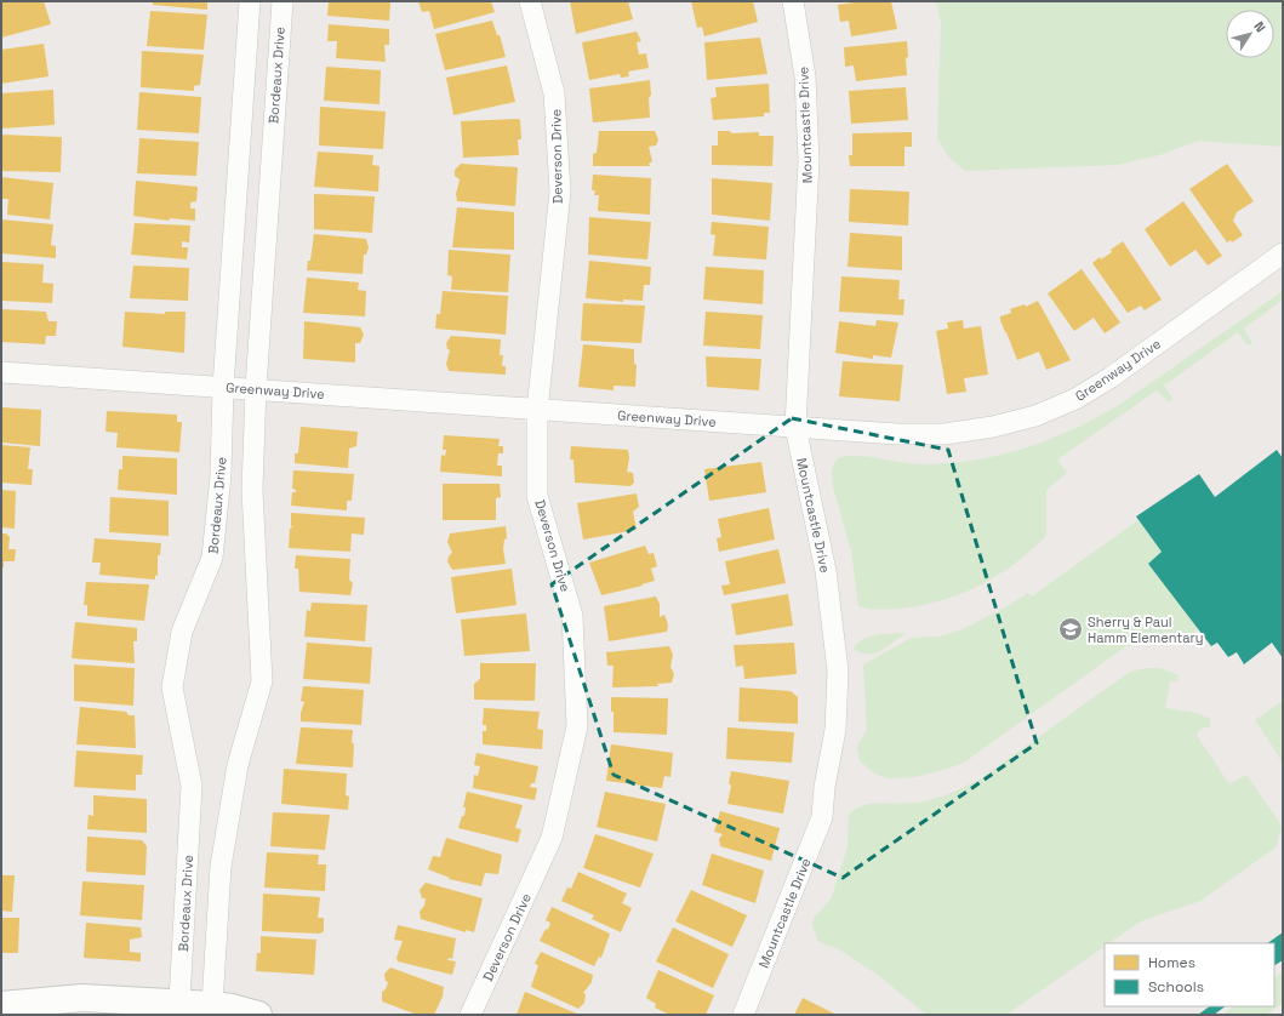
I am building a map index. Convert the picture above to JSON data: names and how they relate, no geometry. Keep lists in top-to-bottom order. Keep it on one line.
{"streets":{"street":["Bordeaux Drive","Mountcastle Drive","Deverson Drive","Greenway Drive"]},"crossings":[["Bordeaux Drive","Greenway Drive"],["Mountcastle Drive","Greenway Drive"],["Deverson Drive","Greenway Drive"]],"places":{"school or university":["Sherry & Paul Hamm Elementary"]},"legend":["Homes","Schools"],"north":"top right"}
